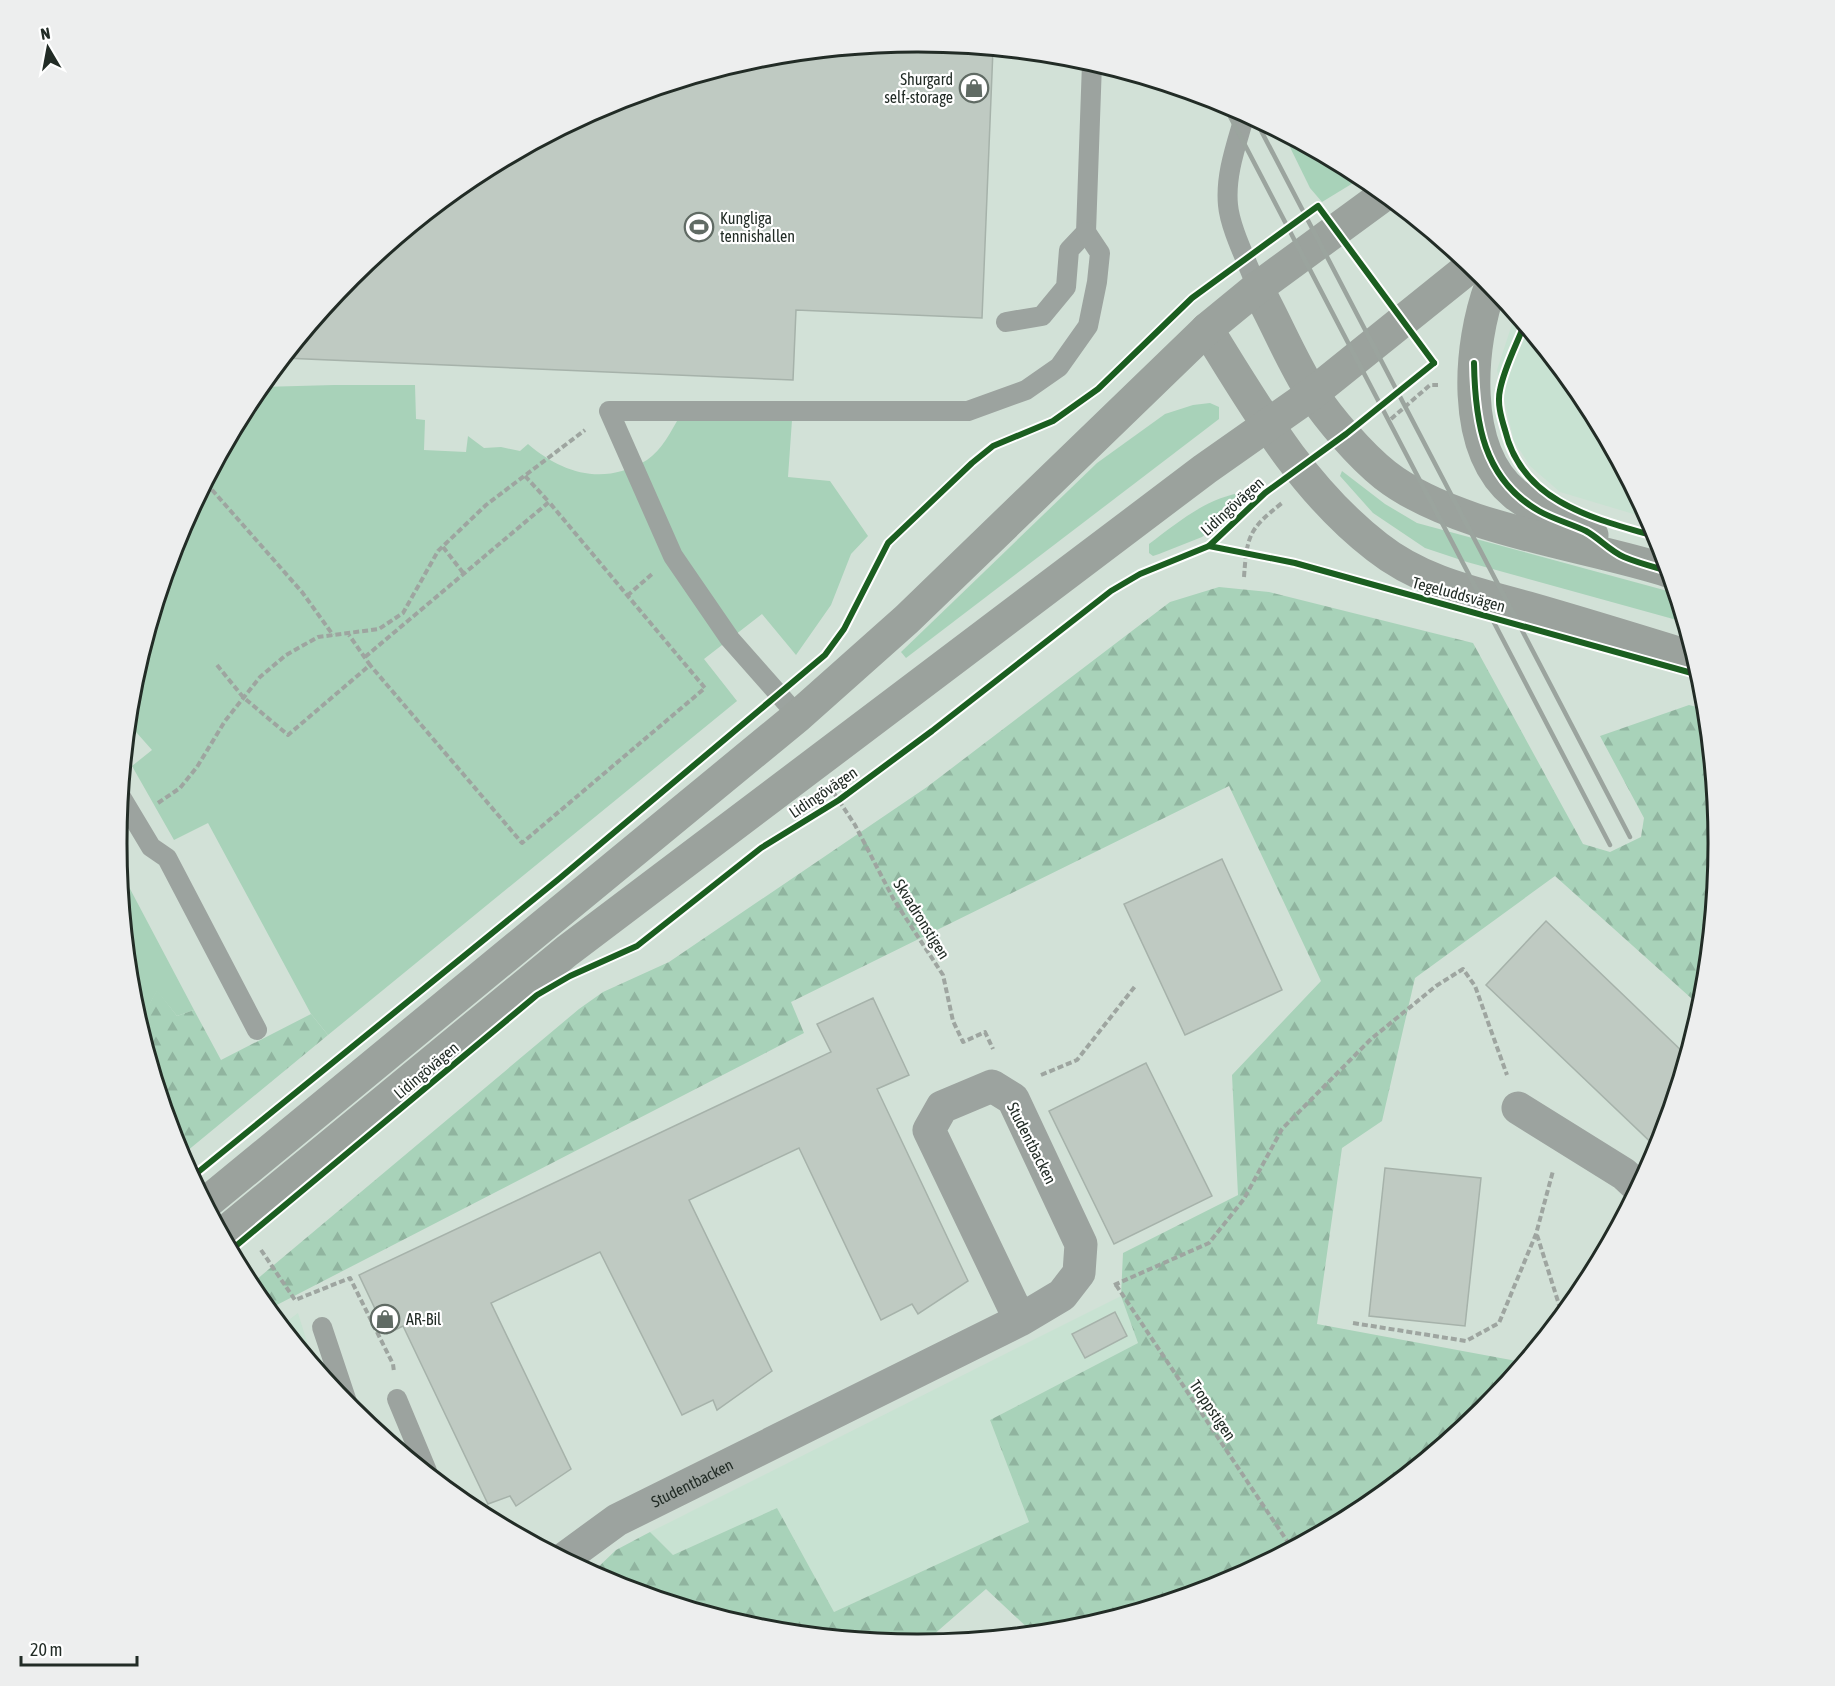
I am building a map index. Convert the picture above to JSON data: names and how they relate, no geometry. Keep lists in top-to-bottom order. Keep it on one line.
{"streets":{"main road":["Lidingövägen","Tegeluddsvägen"],"street":["Studentbacken"],"path":["Skvadronstigen","Troppstigen"]},"crossings":[["Lidingövägen","Tegeluddsvägen"],["Lidingövägen","Skvadronstigen"]],"places":{"shop":["Shurgard self-storage","AR-Bil"],"sports":["Kungliga tennishallen"]},"scale_bar":"20 m","north":"top"}
